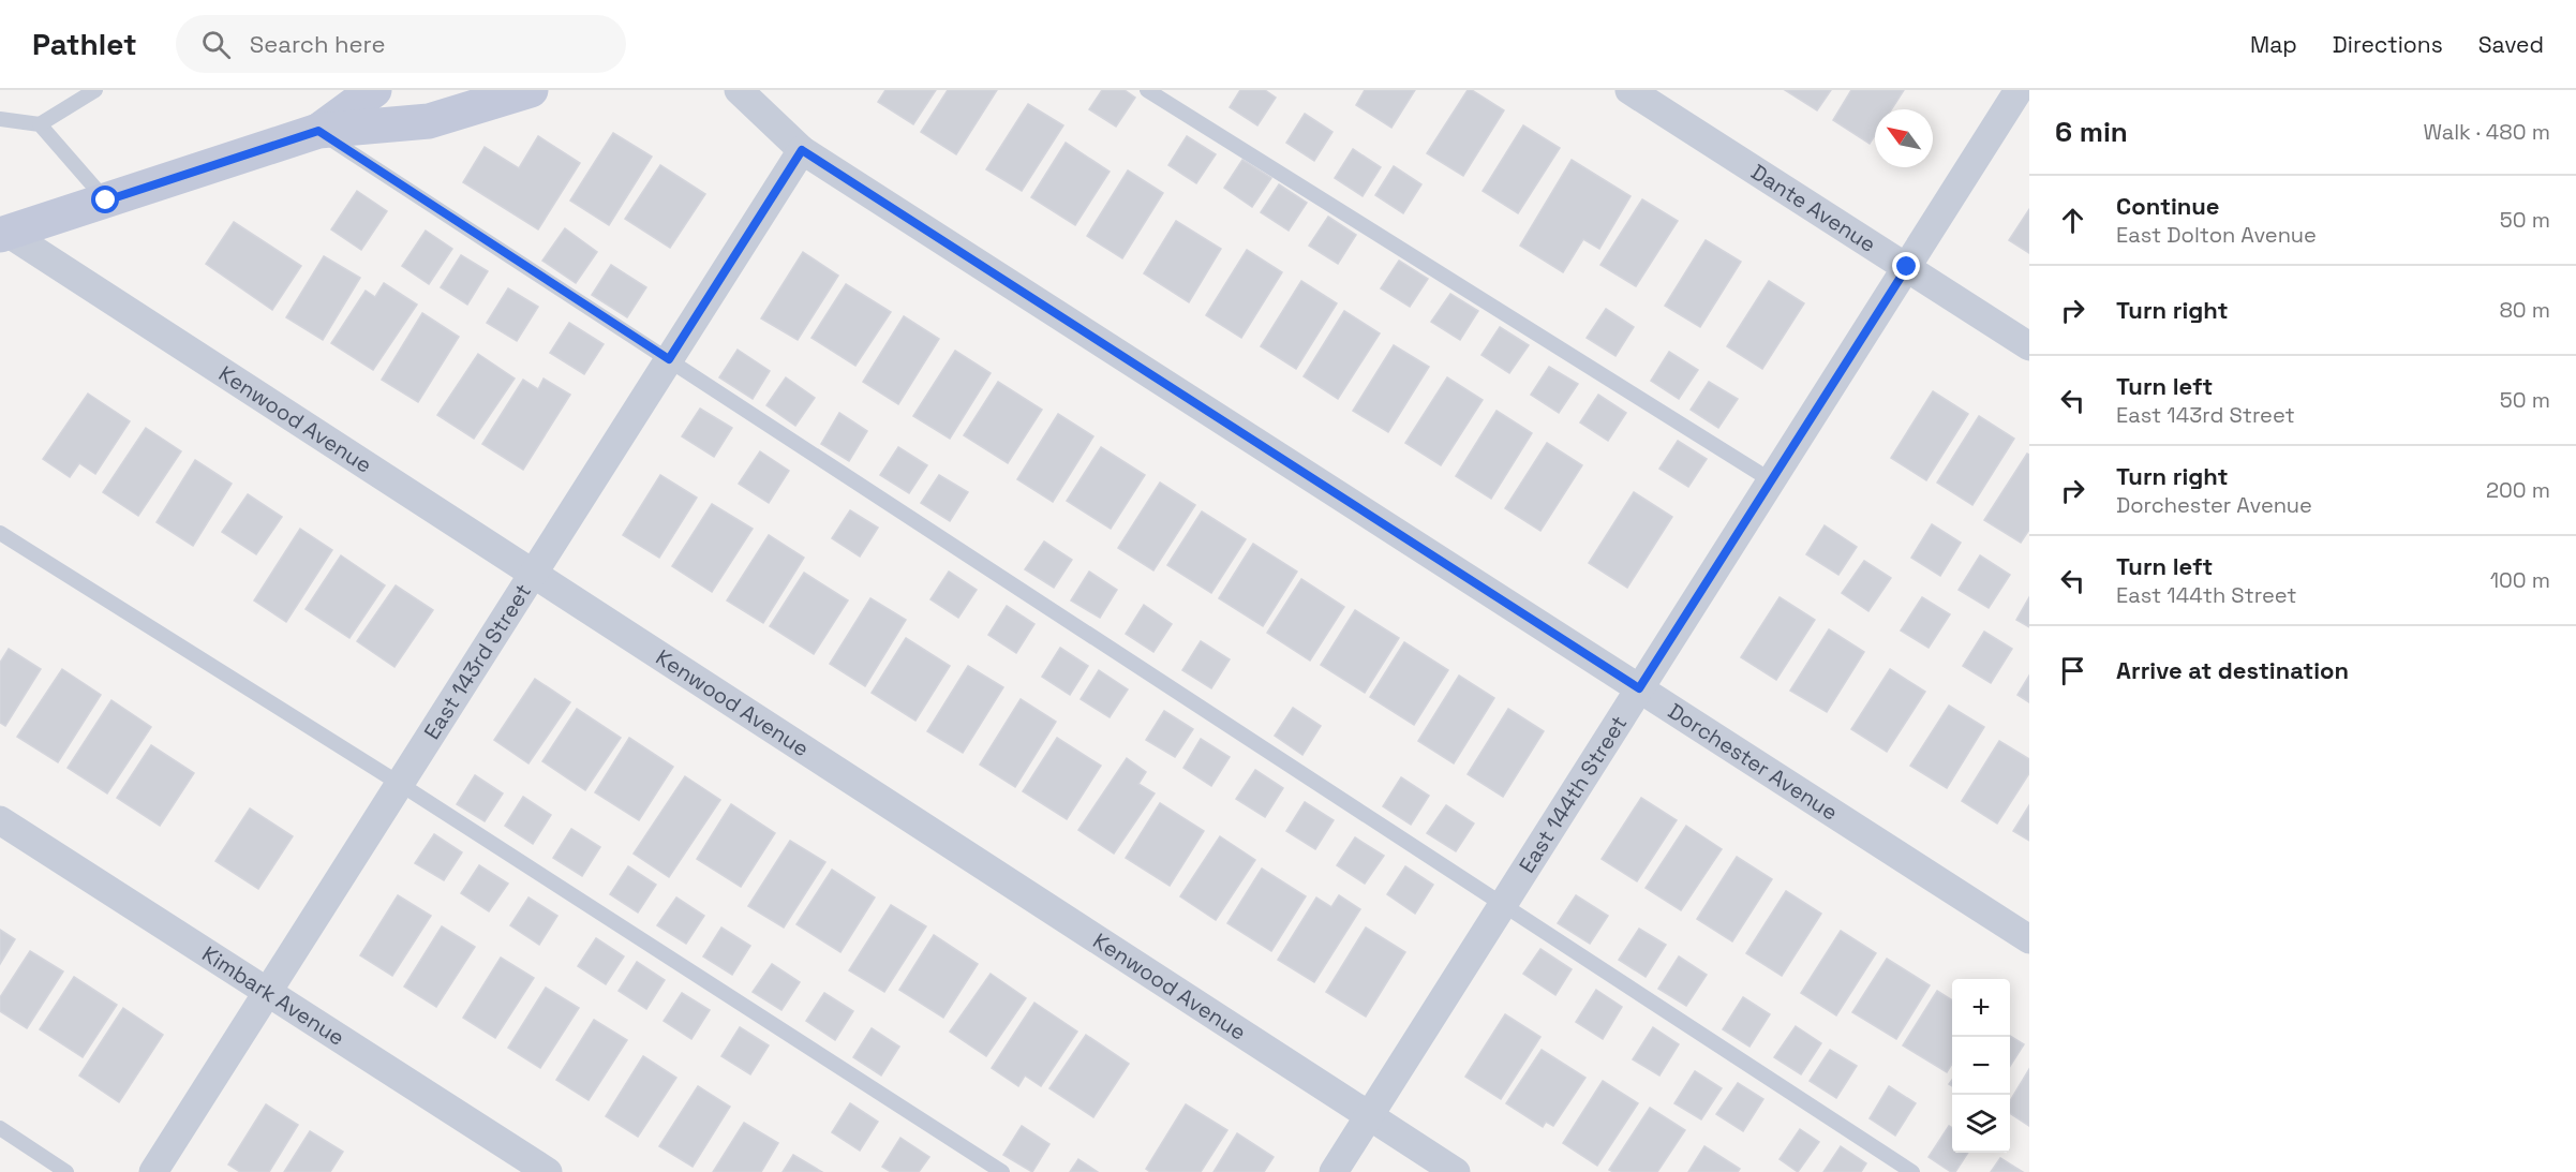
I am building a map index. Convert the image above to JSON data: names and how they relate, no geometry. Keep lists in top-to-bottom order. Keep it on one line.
{"streets":{"street":["Dante Avenue","Kenwood Avenue","East 143rd Street","Dorchester Avenue","East 144th Street","Kimbark Avenue"]},"crossings":[["Dante Avenue","East 144th Street"],["Kenwood Avenue","East 143rd Street"],["Kenwood Avenue","East 144th Street"],["East 143rd Street","Dorchester Avenue"],["East 143rd Street","Kimbark Avenue"],["Dorchester Avenue","East 144th Street"]],"north":"top left","page":{"header":"Pathlet","search":"Search here","nav":["Map","Directions","Saved"],"heading":["6 min","Walk · 480 m"],"list":[["Continue","East Dolton Avenue","50 m"],["Turn right","80 m"],["Turn left","East 143rd Street","50 m"],["Turn right","Dorchester Avenue","200 m"],["Turn left","East 144th Street","100 m"],"Arrive at destination"],"map_buttons":["+","−"]}}
